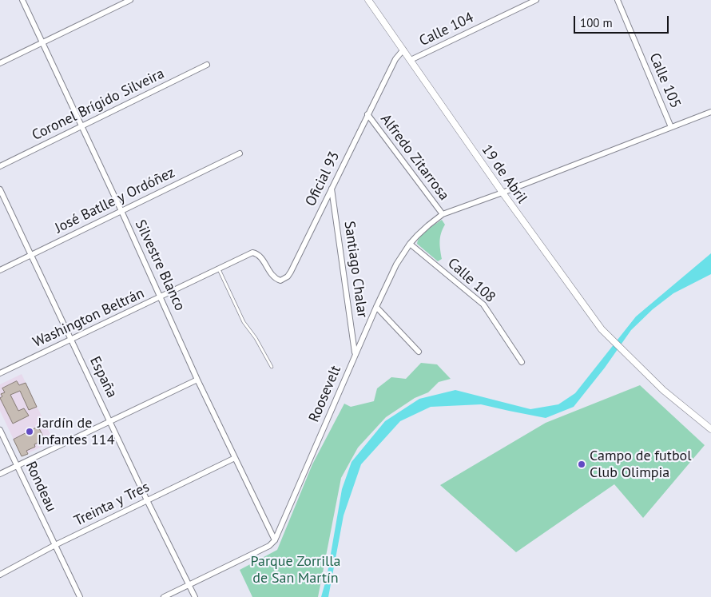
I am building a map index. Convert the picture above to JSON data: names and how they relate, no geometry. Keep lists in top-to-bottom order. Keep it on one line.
{"streets":{"street":["Calle 104","Calle 105","Coronel Brígido Silveira","Alfredo Zitarrosa","19 de Abril","Oficial 93","José Batlle y Ordóñez","Silvestre Blanco","Santiago Chalar","Calle 108","Washington Beltrán","España","Roosevelt","Rondeau","Treinta y Tres"]},"crossings":[["Calle 104","19 de Abril"],["Calle 105","Roosevelt"],["Coronel Brígido Silveira","Silvestre Blanco"],["Alfredo Zitarrosa","Oficial 93"],["Alfredo Zitarrosa","Roosevelt"],["19 de Abril","Oficial 93"],["19 de Abril","Roosevelt"],["Oficial 93","Santiago Chalar"],["Oficial 93","Washington Beltrán"],["José Batlle y Ordóñez","Silvestre Blanco"],["José Batlle y Ordóñez","España"],["Silvestre Blanco","Washington Beltrán"],["Silvestre Blanco","Roosevelt"],["Silvestre Blanco","Treinta y Tres"],["Santiago Chalar","Roosevelt"],["Calle 108","Roosevelt"],["Washington Beltrán","España"],["España","Treinta y Tres"],["Rondeau","Treinta y Tres"]],"parks":["Parque Zorrilla de San Martín"],"places":["Jardín de Infantes 114","Campo de futbol Club Olimpia"],"scale_bar":"100 m"}
